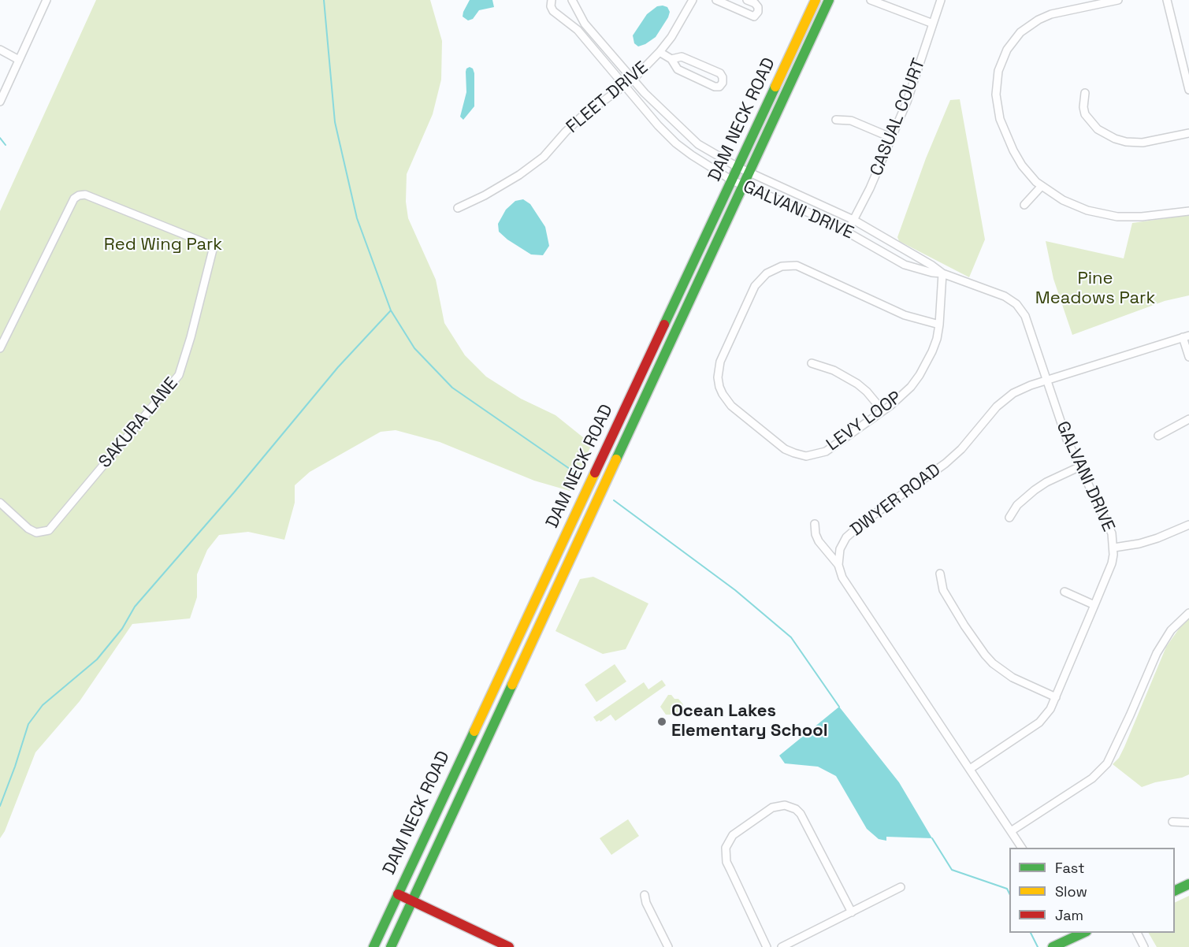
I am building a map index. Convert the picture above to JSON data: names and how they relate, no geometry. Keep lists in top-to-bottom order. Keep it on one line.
{"streets":{"main road":["DAM NECK ROAD"],"street":["FLEET DRIVE","CASUAL COURT","GALVANI DRIVE","LEVY LOOP","SAKURA LANE","DWYER ROAD"]},"crossings":[["FLEET DRIVE","GALVANI DRIVE"],["CASUAL COURT","GALVANI DRIVE"],["DAM NECK ROAD","GALVANI DRIVE"],["GALVANI DRIVE","LEVY LOOP"],["GALVANI DRIVE","DWYER ROAD"]],"parks":["Red Wing Park","Pine Meadows Park"],"places":["Ocean Lakes Elementary School"],"legend":["Fast","Slow","Jam"]}
